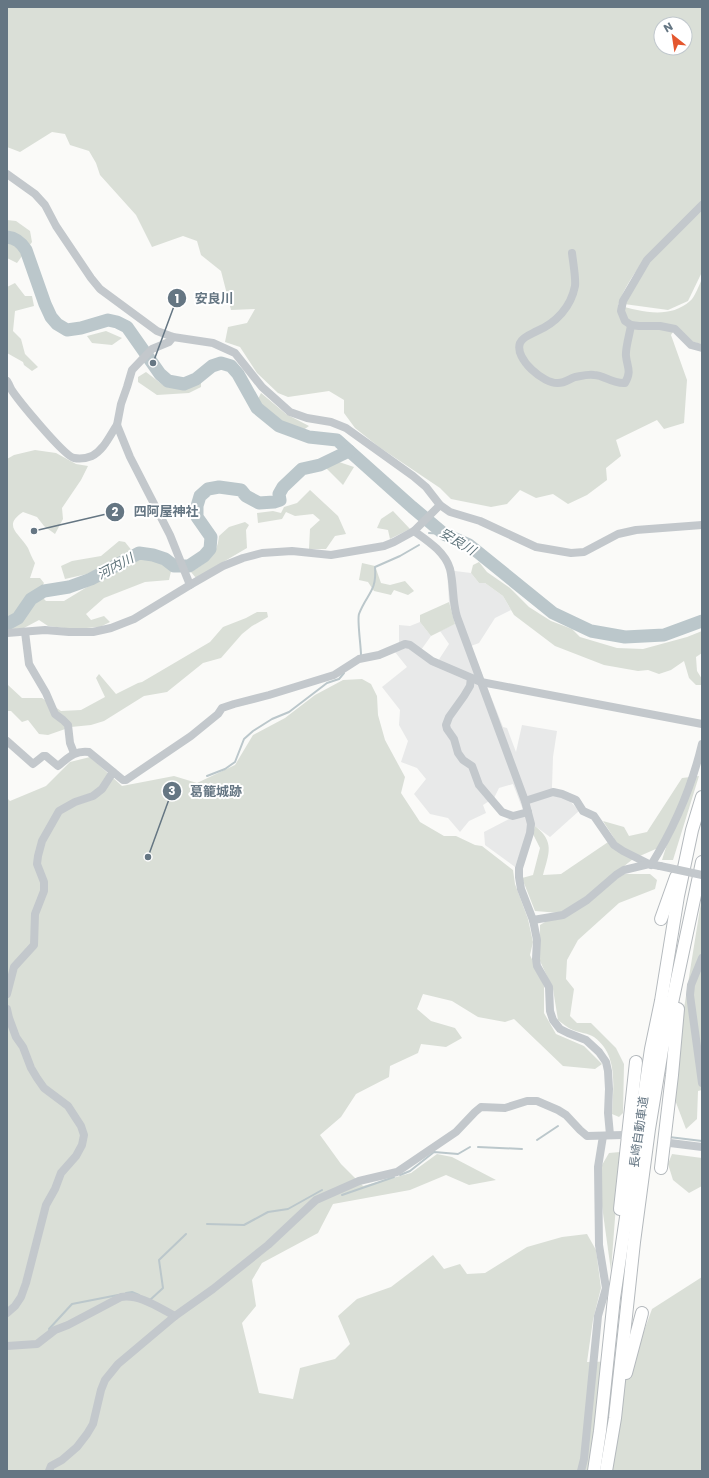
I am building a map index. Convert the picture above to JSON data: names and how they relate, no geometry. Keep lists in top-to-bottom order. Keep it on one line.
{"streets":{"highway":["長崎自動車道"]},"water":["安良川","河内川"],"places":["安良川","四阿屋神社","葛籠城跡"],"north":"top left"}
